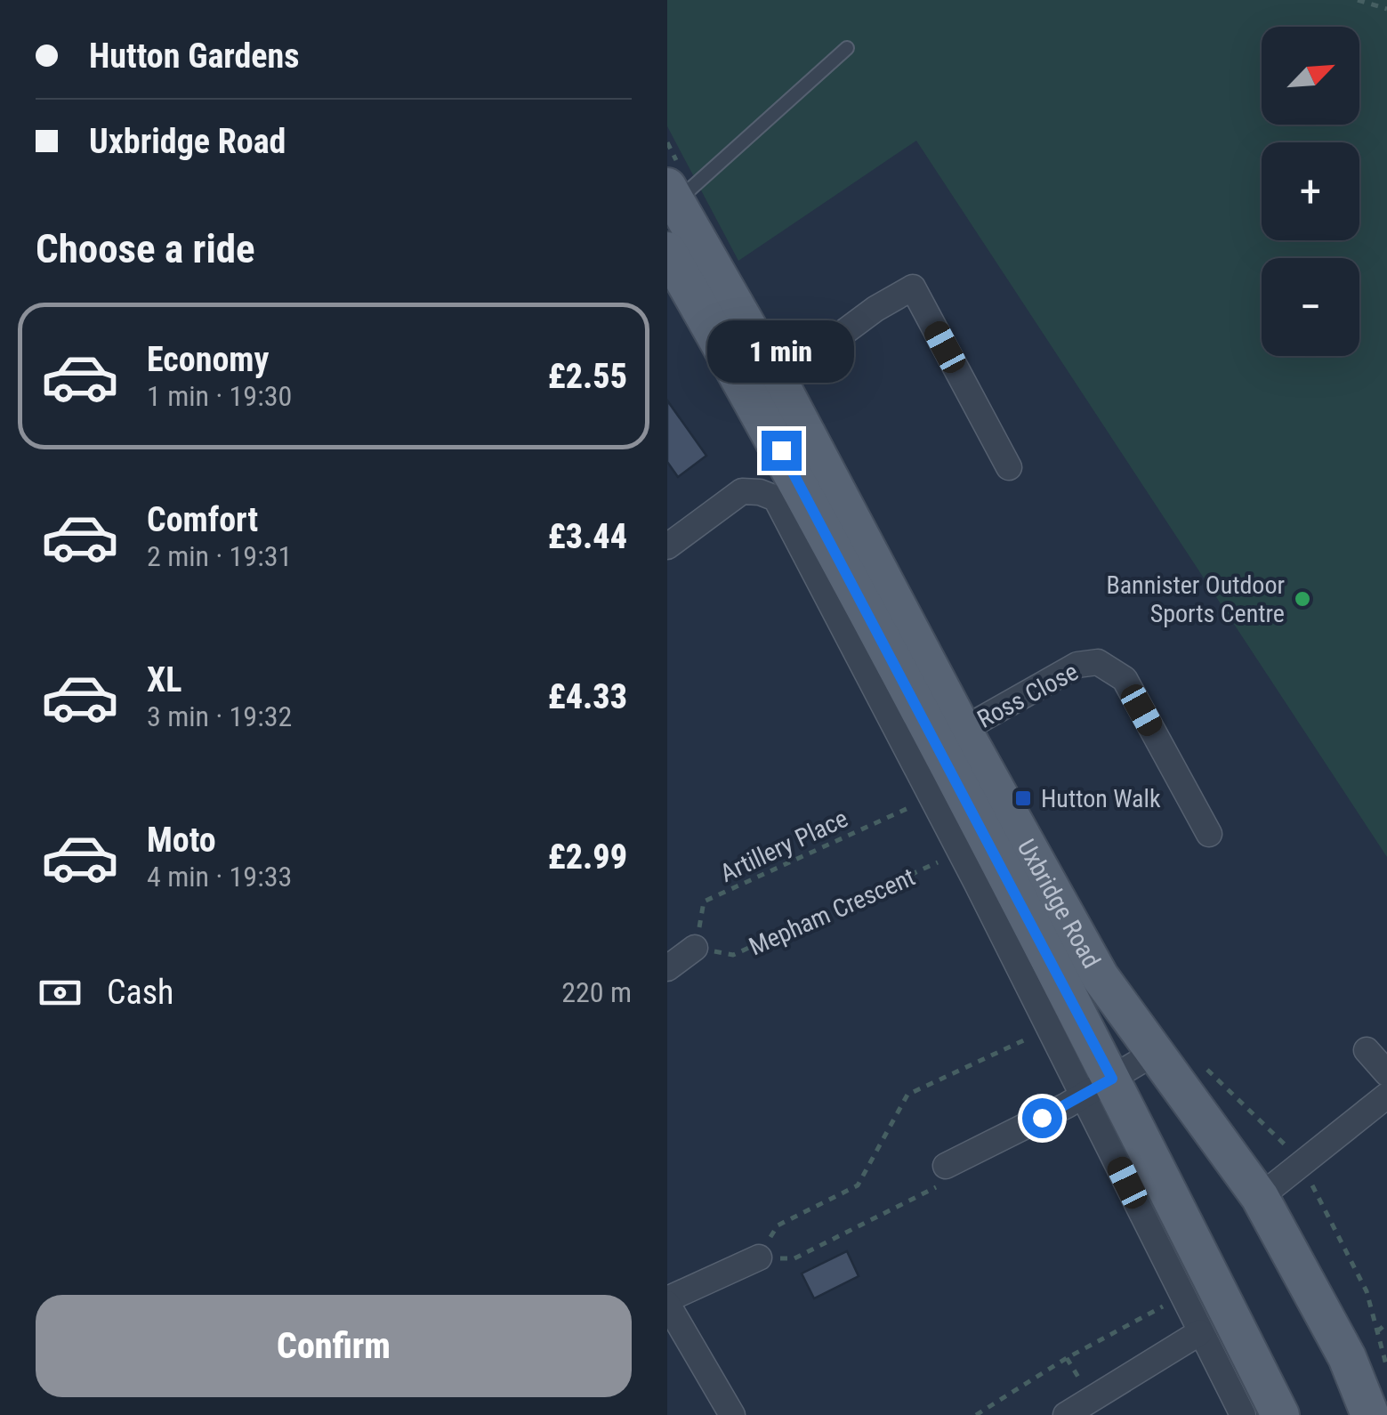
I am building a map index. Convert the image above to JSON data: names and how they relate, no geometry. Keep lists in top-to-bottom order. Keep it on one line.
{"streets":{"main road":["Uxbridge Road"],"street":["Ross Close"],"path":["Artillery Place","Mepham Crescent"]},"crossings":[["Ross Close","Uxbridge Road"],["Artillery Place","Mepham Crescent"]],"places":{"other":["Bannister Outdoor Sports Centre"],"transit":["Hutton Walk"]},"north":"top right","page":{"banner":["Hutton Gardens","Uxbridge Road"],"map_buttons":["+","−"],"heading":"Choose a ride","list":[{"name":"Economy","note":"1 min · 19:30","value":"£2.55"},{"name":"Comfort","note":"2 min · 19:31","value":"£3.44"},{"name":"XL","note":"3 min · 19:32","value":"£4.33"},{"name":"Moto","note":"4 min · 19:33","value":"£2.99"}],"bubble":"1 min","pay":["Cash","220 m"],"buttons":"Confirm"}}
